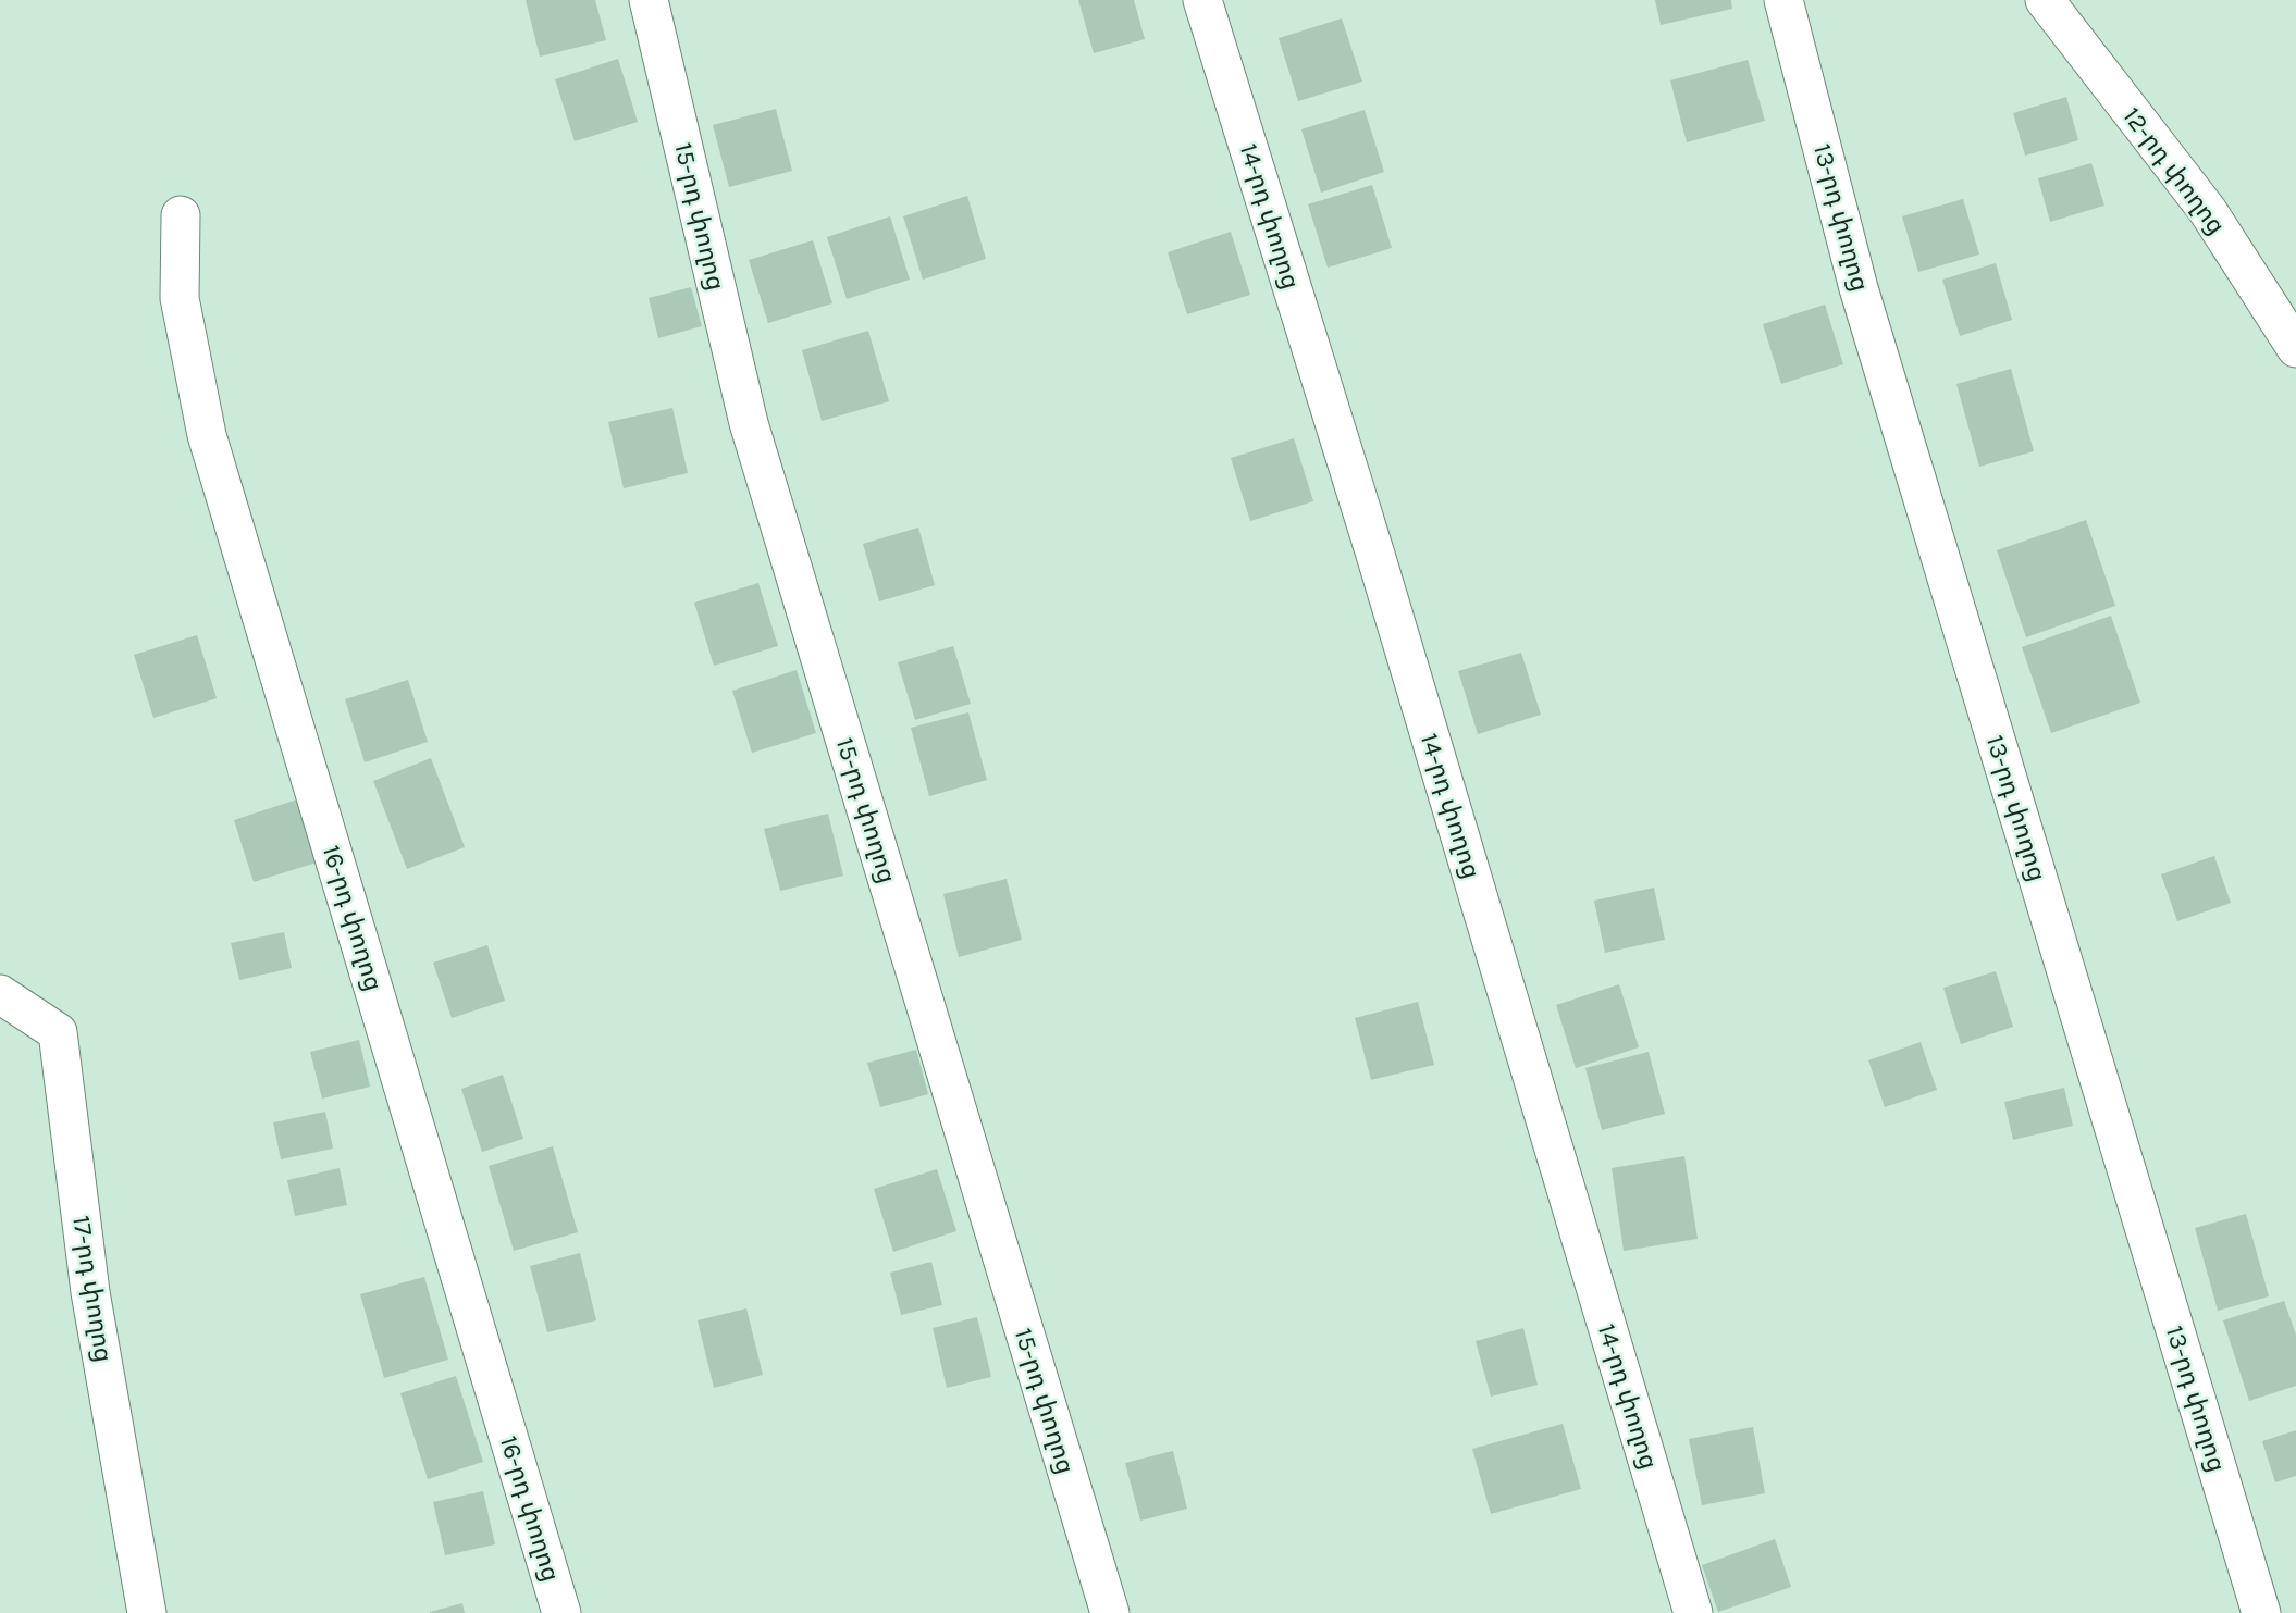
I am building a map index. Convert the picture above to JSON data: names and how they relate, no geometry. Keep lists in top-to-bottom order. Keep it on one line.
{"streets":{"street":["12-րդ փողոց","15-րդ փողոց","14-րդ փողոց","13-րդ փողոց","16-րդ փողոց","17-րդ փողոց"]}}
